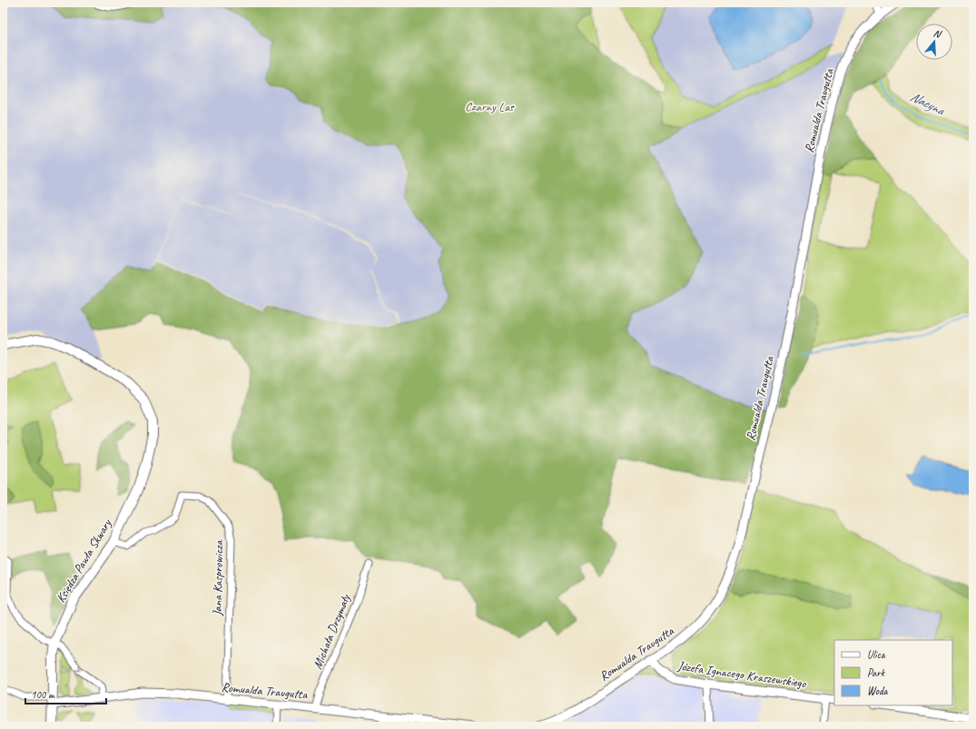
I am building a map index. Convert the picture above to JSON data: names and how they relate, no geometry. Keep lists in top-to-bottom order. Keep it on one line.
{"streets":{"main road":["Księdza Pawła Skwary"],"street":["Romualda Traugutta","Jana Kasprowicza","Michała Drzymały","Józefa Ignacego Kraszewskiego"]},"crossings":[["Romualda Traugutta","Księdza Pawła Skwary"],["Romualda Traugutta","Jana Kasprowicza"],["Romualda Traugutta","Michała Drzymały"],["Romualda Traugutta","Józefa Ignacego Kraszewskiego"],["Księdza Pawła Skwary","Jana Kasprowicza"]],"water":["Nacyna"],"parks":["Czarny Las"],"legend":["Ulica","Park","Woda"],"scale_bar":"100 m","north":"top"}
